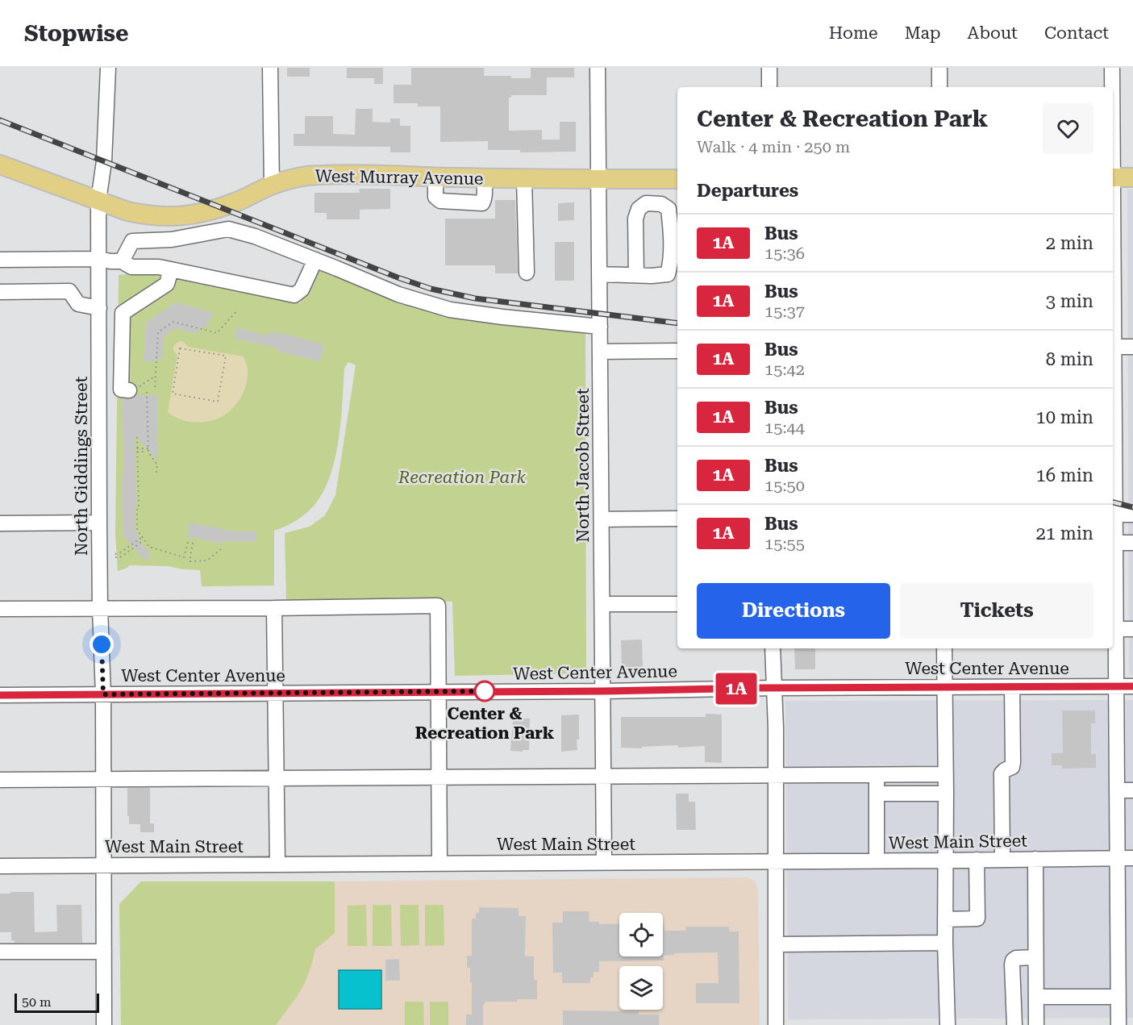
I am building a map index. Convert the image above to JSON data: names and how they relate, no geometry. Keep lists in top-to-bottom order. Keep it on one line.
{"streets":{"main road":["West Murray Avenue"],"street":["North Jacob Street","North Giddings Street","West Center Avenue","West Main Street"]},"crossings":[["West Murray Avenue","North Jacob Street"],["West Murray Avenue","North Giddings Street"],["North Jacob Street","West Center Avenue"],["North Jacob Street","West Main Street"],["North Giddings Street","West Center Avenue"],["North Giddings Street","West Main Street"]],"parks":["Recreation Park"],"places":["Center & Recreation Park"],"lines":["bus line 1A"],"scale_bar":"50 m","page":{"header":"Stopwise","nav":["Home","Map","About","Contact"],"on_map":"1A","heading":[["Center & Recreation Park","Walk · 4 min · 250 m"],"Departures"],"list":[{"mark":"1A","name":"Bus","note":"15:36","value":"2 min"},{"mark":"1A","name":"Bus","note":"15:37","value":"3 min"},{"mark":"1A","name":"Bus","note":"15:42","value":"8 min"},{"mark":"1A","name":"Bus","note":"15:44","value":"10 min"},{"mark":"1A","name":"Bus","note":"15:50","value":"16 min"},{"mark":"1A","name":"Bus","note":"15:55","value":"21 min"}],"buttons":["Directions","Tickets"],"scale":"50 m"}}
